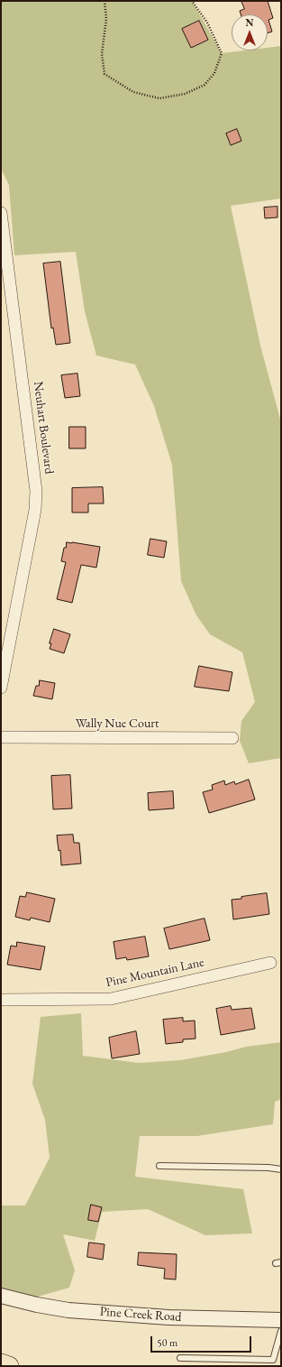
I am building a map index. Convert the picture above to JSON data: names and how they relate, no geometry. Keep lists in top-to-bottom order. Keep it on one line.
{"streets":{"street":["Neuhart Boulevard","Wally Nue Court","Pine Mountain Lane","Pine Creek Road"]},"scale_bar":"50 m","north":"top"}
